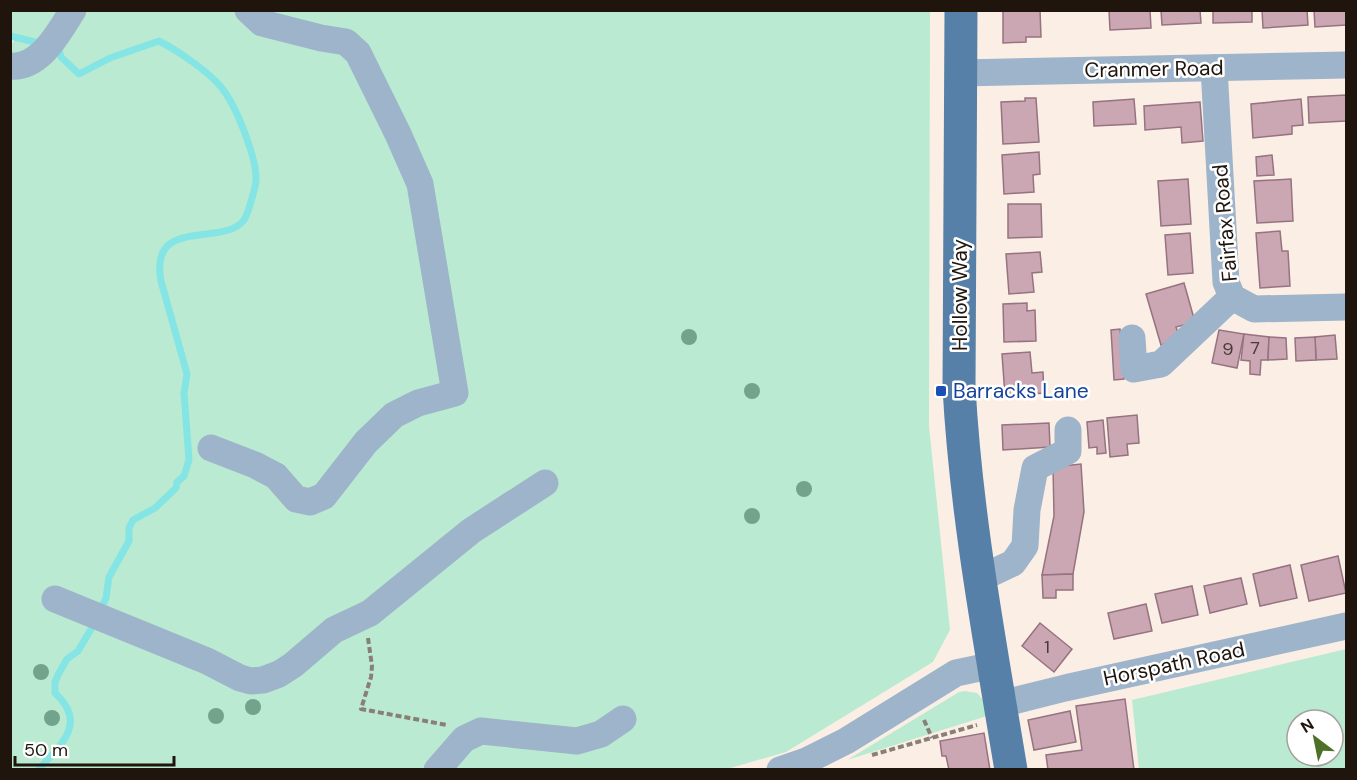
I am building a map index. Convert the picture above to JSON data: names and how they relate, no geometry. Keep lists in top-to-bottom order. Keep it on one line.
{"streets":{"main road":["Hollow Way"],"street":["Cranmer Road","Fairfax Road","Horspath Road"]},"crossings":[["Cranmer Road","Fairfax Road"],["Cranmer Road","Hollow Way"],["Hollow Way","Horspath Road"]],"places":{"transit":["Barracks Lane"]},"house_numbers":["7","9","1"],"scale_bar":"50 m","north":"top left"}
